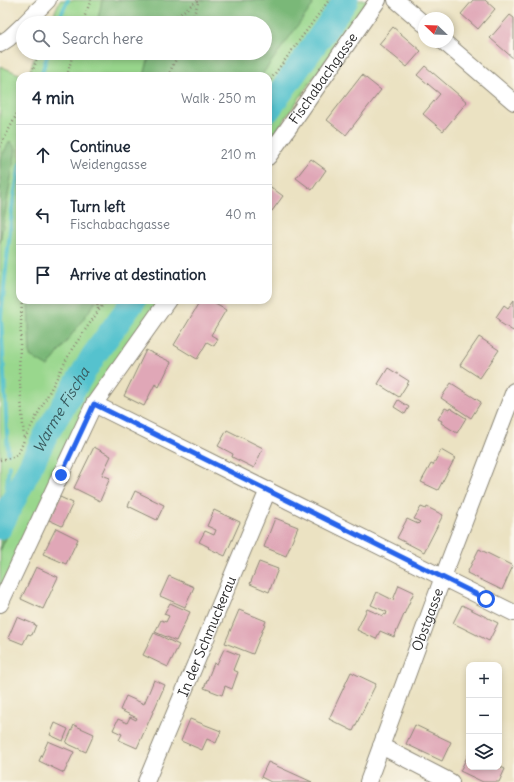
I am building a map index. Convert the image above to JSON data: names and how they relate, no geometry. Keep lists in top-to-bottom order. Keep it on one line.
{"streets":{"street":["Fischabachgasse","Obstgasse","In der Schmuckerau"]},"water":["Warme Fischa"],"north":"top left","page":{"search":"Search here","heading":["4 min","Walk · 250 m"],"list":[["Continue","Weidengasse","210 m"],["Turn left","Fischabachgasse","40 m"],"Arrive at destination"],"map_buttons":["+","−"]}}
